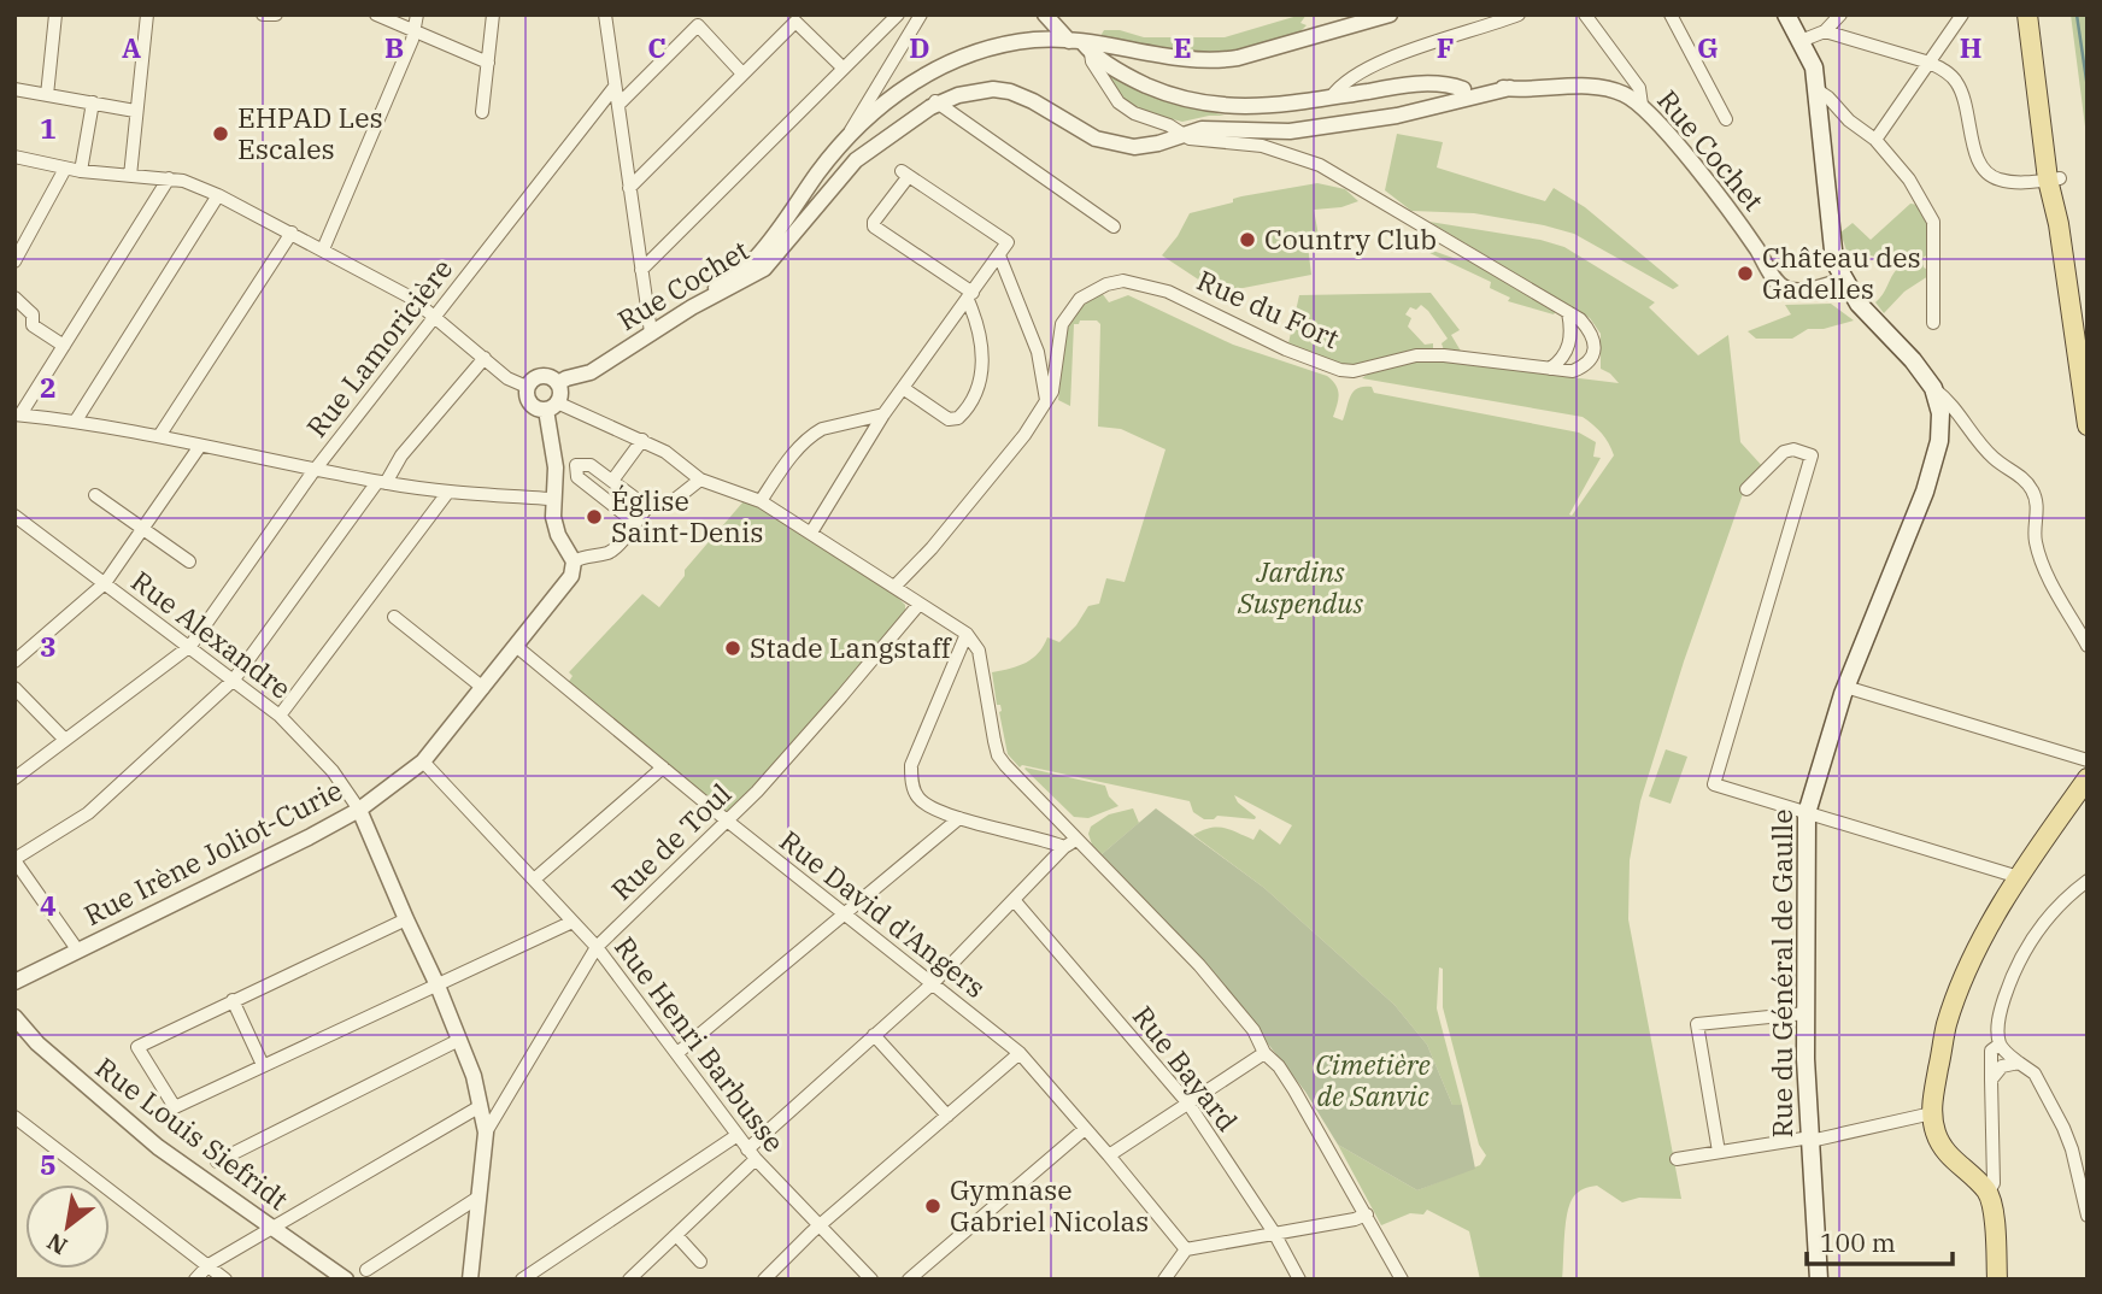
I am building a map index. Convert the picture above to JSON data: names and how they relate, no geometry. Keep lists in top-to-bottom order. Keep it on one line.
{"streets":{"main road":["Rue du Général de Gaulle"],"street":["Rue Cochet","Rue du Fort","Rue Lamoricière","Rue Alexandre","Rue de Toul","Rue Irène Joliot-Curie","Rue David d'Angers","Rue Henri Barbusse","Rue Bayard","Rue Louis Siefridt"]},"crossings":[["Rue Cochet","Rue du Fort"],["Rue Lamoricière","Rue Alexandre"],["Rue Alexandre","Rue Irène Joliot-Curie"],["Rue de Toul","Rue David d'Angers"],["Rue de Toul","Rue Henri Barbusse"],["Rue Irène Joliot-Curie","Rue David d'Angers"],["Rue Irène Joliot-Curie","Rue Henri Barbusse"]],"parks":["Jardins Suspendus","Cimetière de Sanvic"],"places":["EHPAD Les Escales","Country Club","Château des Gadelles","Église Saint-Denis","Stade Langstaff","Gymnase Gabriel Nicolas"],"scale_bar":"100 m","north":"bottom left","grid":{"columns":["A","B","C","D","E","F","G","H"],"rows":["1","2","3","4","5"]}}
